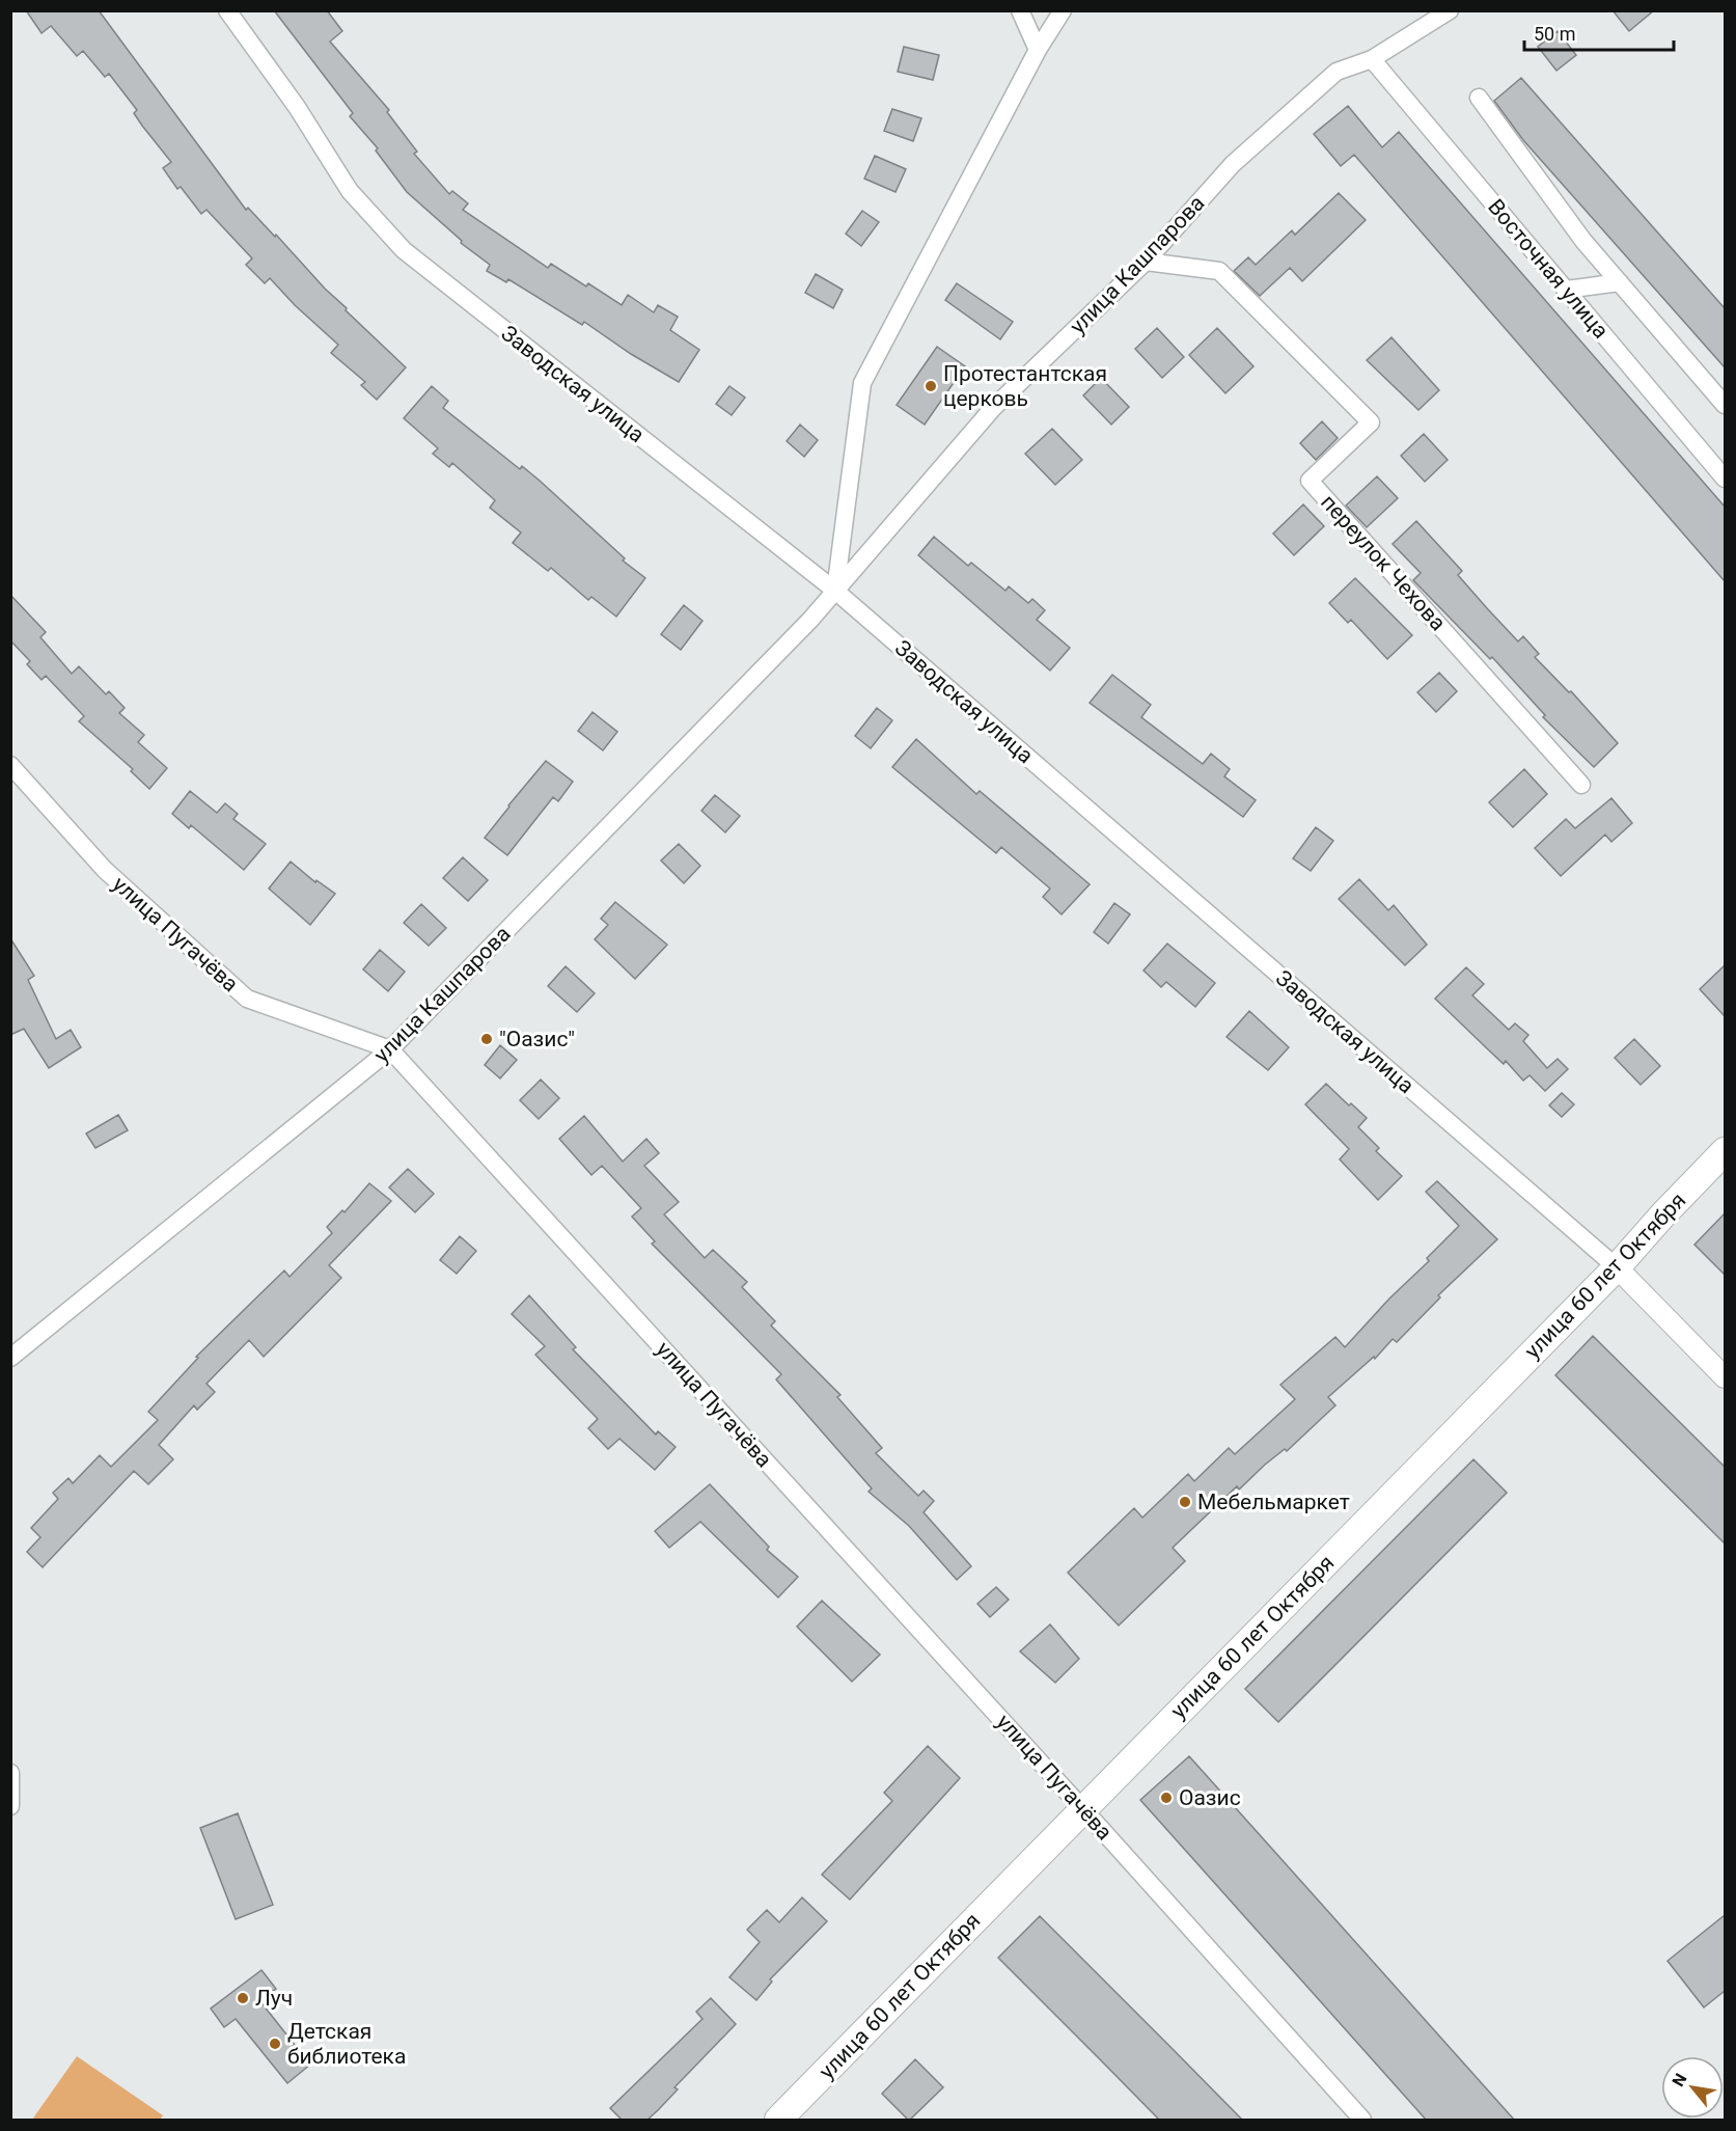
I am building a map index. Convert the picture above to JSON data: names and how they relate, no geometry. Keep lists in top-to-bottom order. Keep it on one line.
{"streets":{"main road":["улица 60 лет Октября"],"street":["улица Кашпарова","Восточная улица","Заводская улица","переулок Чехова","улица Пугачёва"]},"crossings":[["улица Кашпарова","Восточная улица"],["улица Кашпарова","Заводская улица"],["улица Кашпарова","переулок Чехова"],["улица Кашпарова","улица Пугачёва"],["Заводская улица","улица 60 лет Октября"],["улица Пугачёва","улица 60 лет Октября"]],"places":["Протестантская церковь","\"Оазис\"","Мебельмаркет","Оазис","Луч","Детская библиотека"],"scale_bar":"50 m","north":"top left"}
